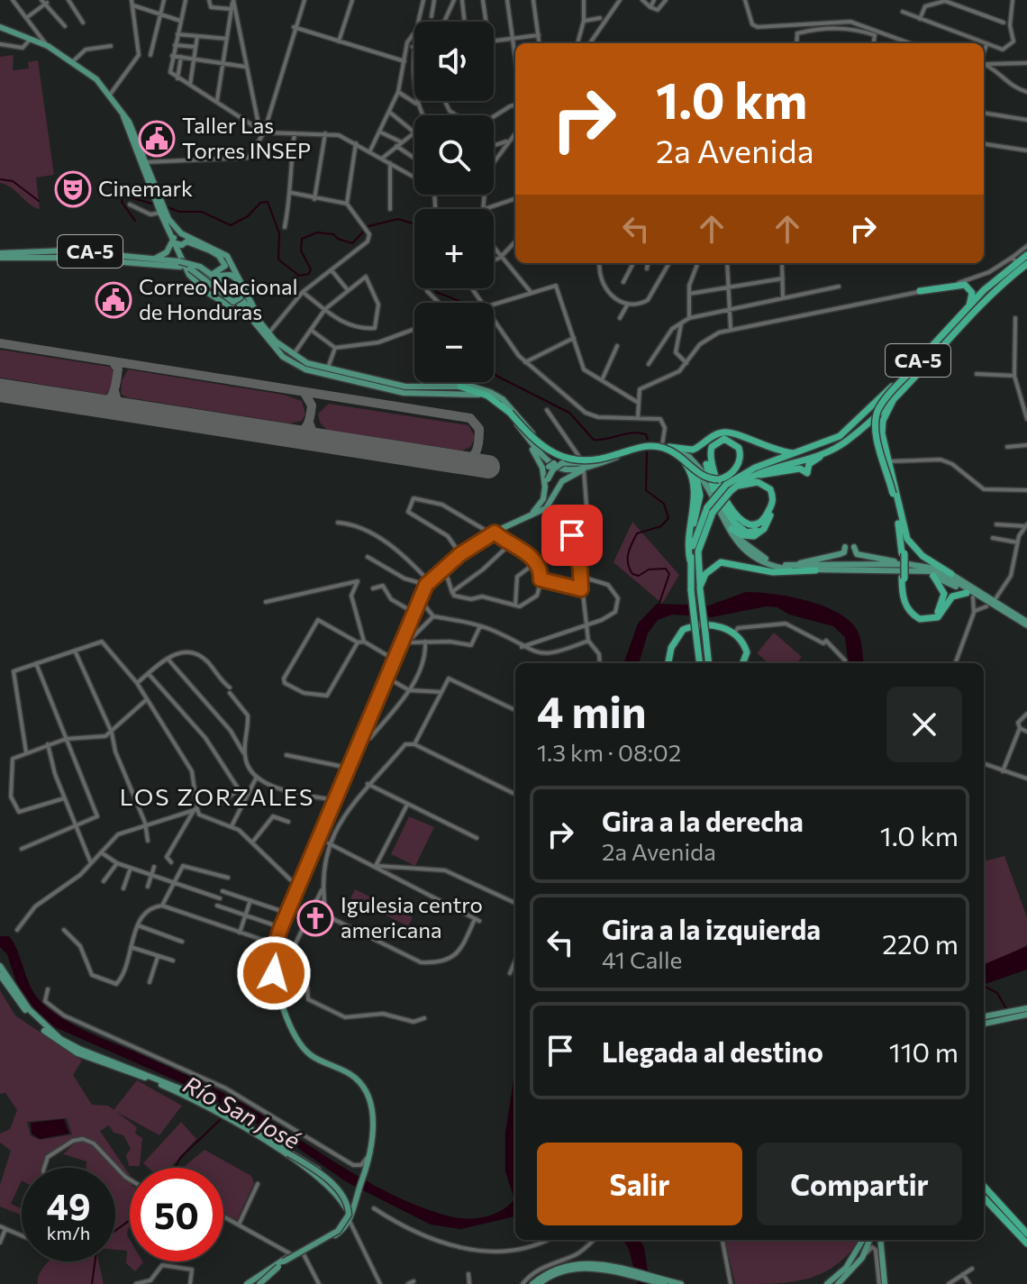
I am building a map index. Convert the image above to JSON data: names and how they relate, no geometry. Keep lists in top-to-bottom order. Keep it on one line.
{"streets":{"highway":["CA-5"]},"districts":["LOS ZORZALES"],"water":["Río San José"],"places":{"public building":["Taller Las Torres INSEP","Correo Nacional de Honduras"],"theatre":["Cinemark"],"church":["Igulesia centro americana"]},"page":{"map_buttons":["+","−"],"turn":["1.0 km","2a Avenida"],"heading":["4 min","1.3 km · 08:02"],"list":[{"name":"Gira a la derecha","note":"2a Avenida","value":"1.0 km"},{"name":"Gira a la izquierda","note":"41 Calle","value":"220 m"},{"name":"Llegada al destino","value":"110 m"}],"buttons":["Salir","Compartir"],"speed":"49 km/h","limit":"50"}}
